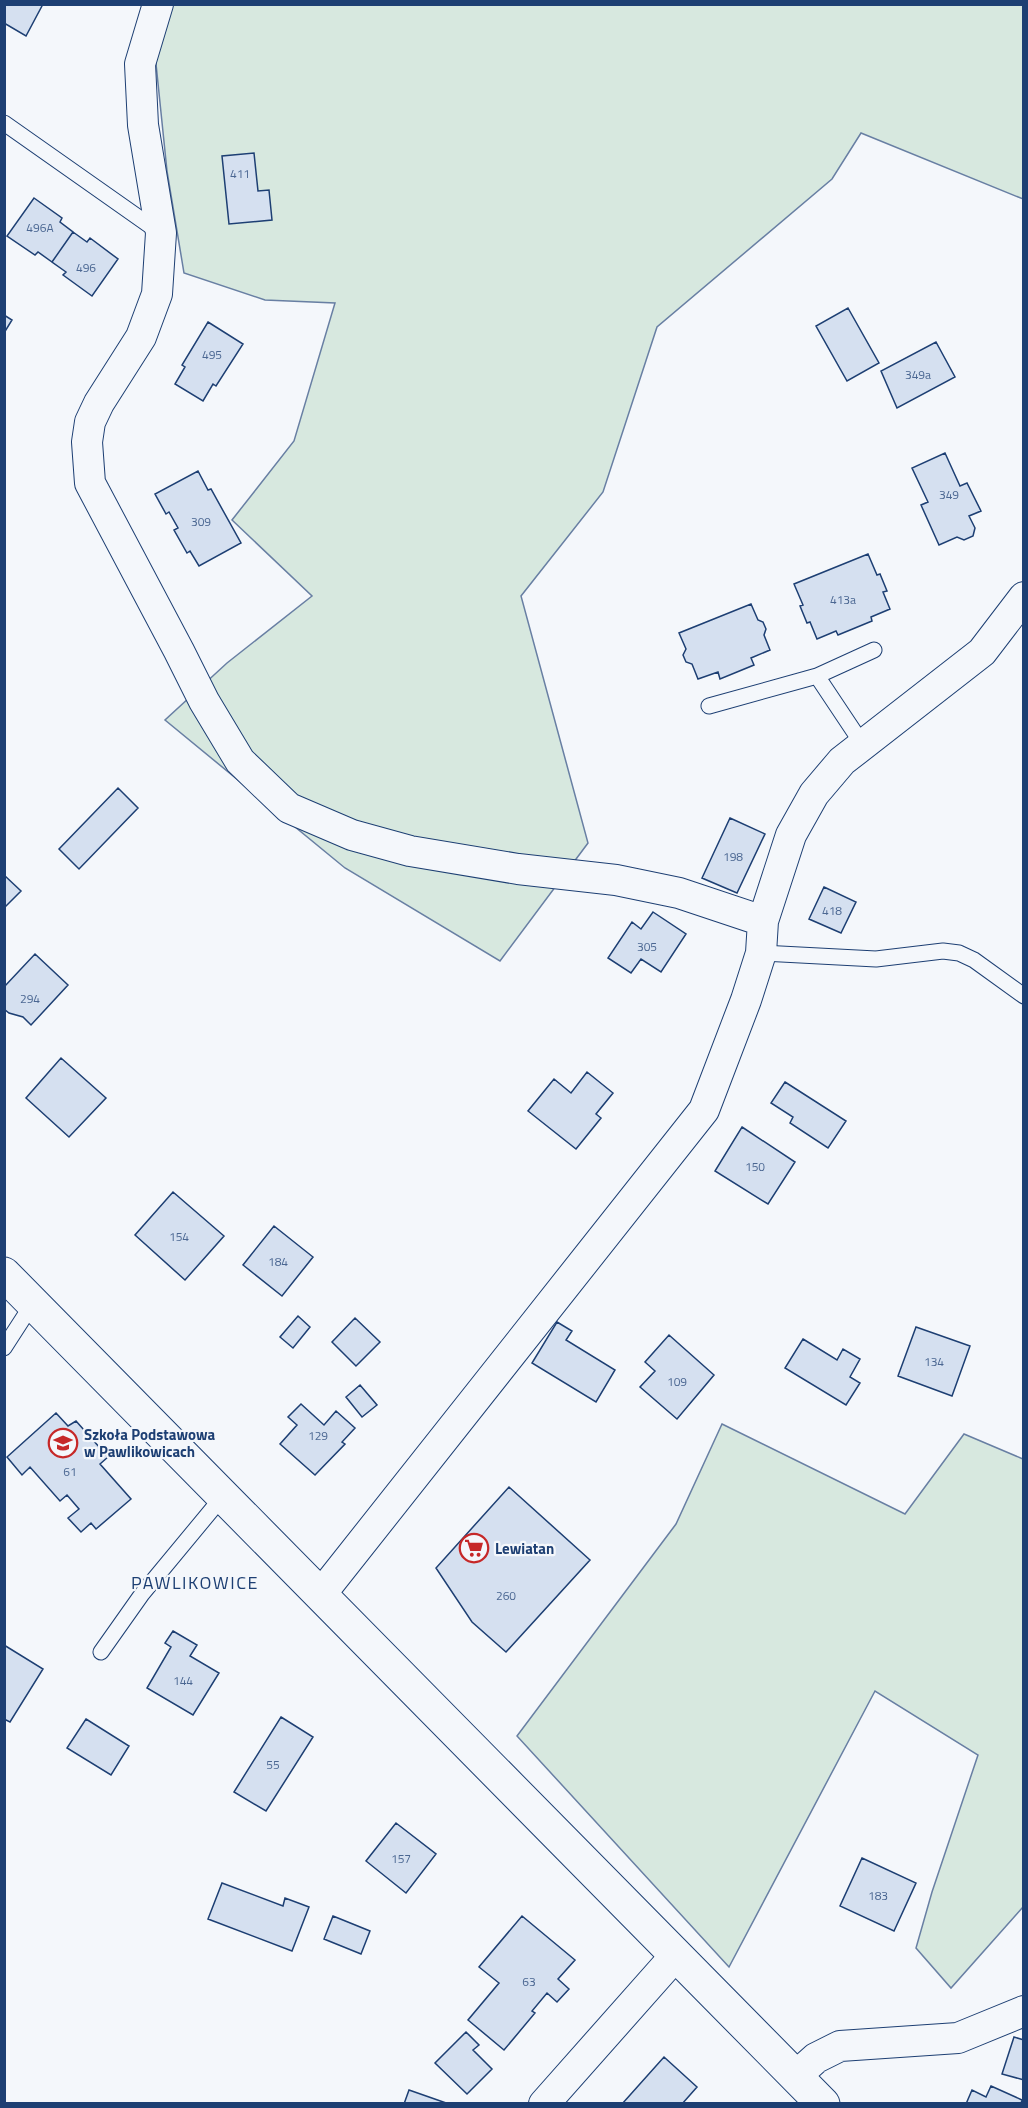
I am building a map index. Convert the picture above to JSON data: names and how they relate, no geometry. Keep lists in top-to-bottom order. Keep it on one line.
{"districts":["PAWLIKOWICE"],"places":{"school or university":["Szkoła Podstawowa w Pawlikowicach"],"supermarket":["Lewiatan"]},"house_numbers":["411","496A","496","495","349a","349","309","413a","198","418","305","294","150","154","184","134","109","129","61","260","144","55","157","183","63"]}
